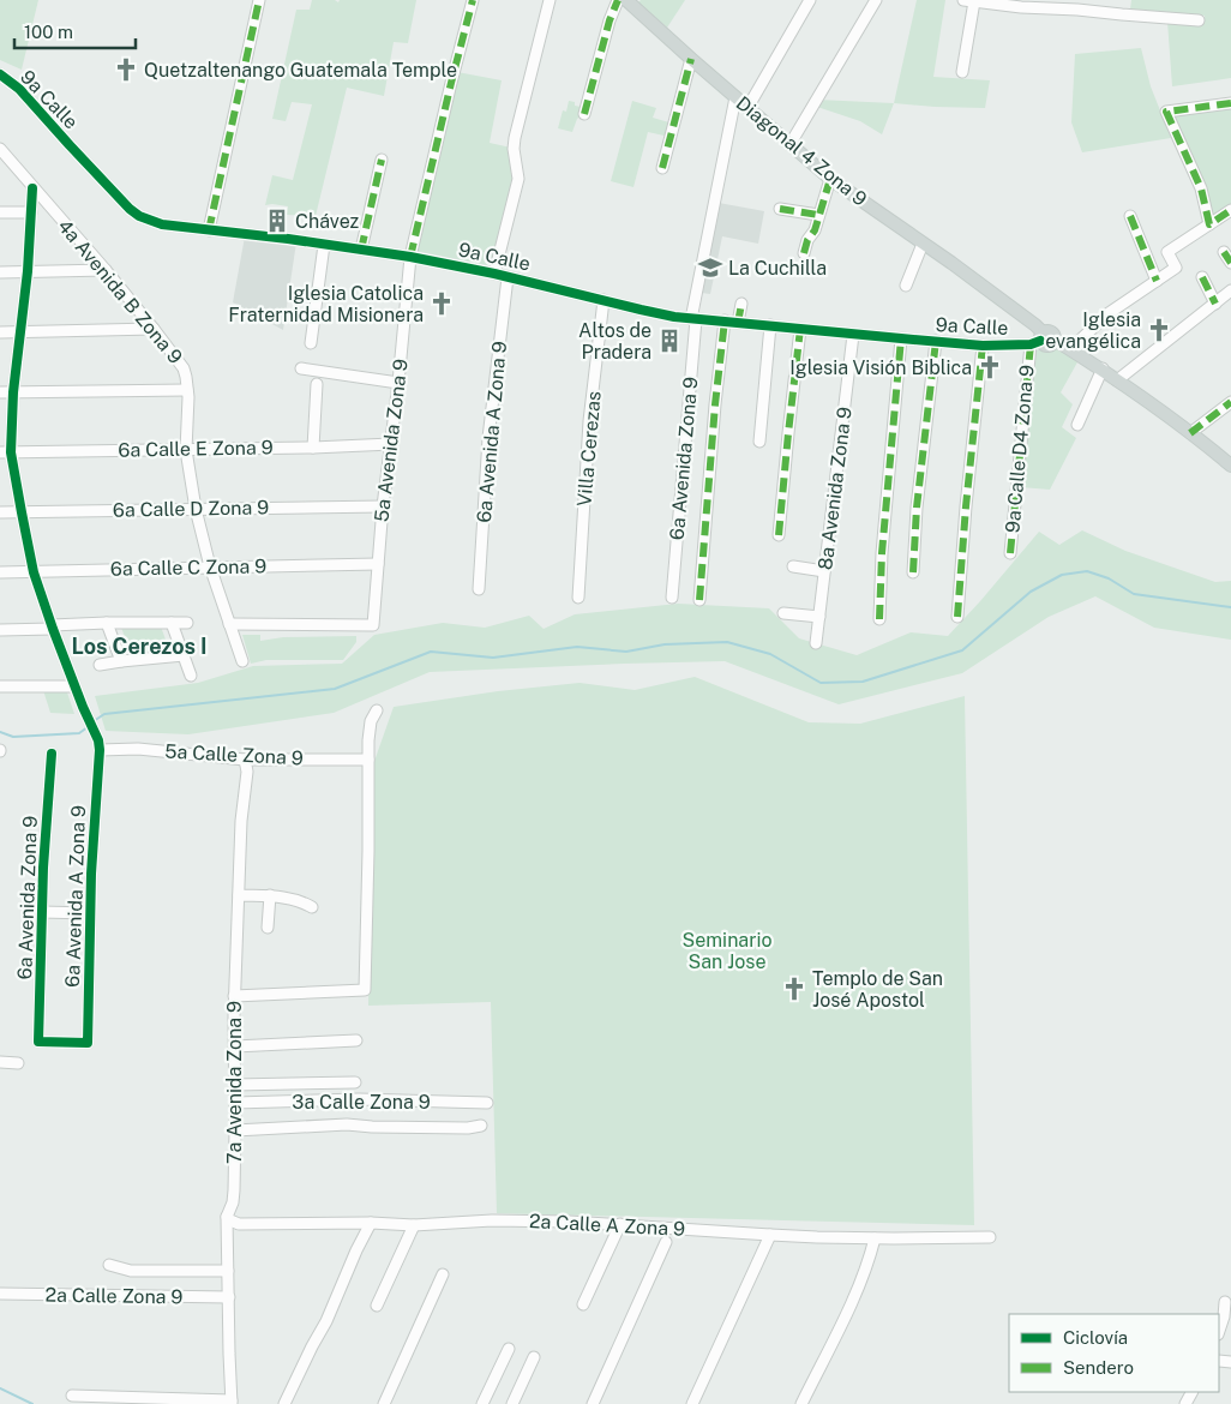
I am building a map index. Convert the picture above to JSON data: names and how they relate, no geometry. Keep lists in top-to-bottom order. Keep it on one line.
{"streets":{"main road":["Diagonal 4 Zona 9"],"street":["9a Calle","4a Avenida B Zona 9","6a Avenida A Zona 9","5a Avenida Zona 9","6a Calle E Zona 9","Villa Cerezas","9a Calle D4 Zona 9","6a Avenida Zona 9","8a Avenida Zona 9","6a Calle D Zona 9","6a Calle C Zona 9","5a Calle Zona 9","7a Avenida Zona 9","3a Calle Zona 9","2a Calle A Zona 9","2a Calle Zona 9"]},"crossings":[["9a Calle","Diagonal 4 Zona 9"],["9a Calle","6a Avenida A Zona 9"],["9a Calle","5a Avenida Zona 9"],["9a Calle","Villa Cerezas"],["9a Calle","9a Calle D4 Zona 9"],["9a Calle","6a Avenida Zona 9"],["9a Calle","8a Avenida Zona 9"],["Diagonal 4 Zona 9","9a Calle D4 Zona 9"],["Diagonal 4 Zona 9","6a Avenida Zona 9"],["4a Avenida B Zona 9","5a Avenida Zona 9"],["4a Avenida B Zona 9","6a Calle E Zona 9"],["4a Avenida B Zona 9","6a Calle D Zona 9"],["4a Avenida B Zona 9","6a Calle C Zona 9"],["6a Avenida A Zona 9","6a Avenida Zona 9"],["6a Avenida A Zona 9","5a Calle Zona 9"],["5a Avenida Zona 9","6a Calle E Zona 9"],["5a Avenida Zona 9","6a Calle D Zona 9"],["5a Avenida Zona 9","6a Calle C Zona 9"],["5a Calle Zona 9","7a Avenida Zona 9"],["7a Avenida Zona 9","3a Calle Zona 9"],["7a Avenida Zona 9","2a Calle A Zona 9"],["7a Avenida Zona 9","2a Calle Zona 9"]],"districts":["Los Cerezos I"],"parks":["Seminario San Jose"],"places":{"church":["Quetzaltenango Guatemala Temple","Iglesia Catolica Fraternidad Misionera","Iglesia evangélica","Iglesia Visión Biblica","Templo de San José Apostol"],"building":["Chávez","Altos de Pradera"],"school or university":["La Cuchilla"]},"legend":["Ciclovía","Sendero"],"scale_bar":"100 m"}
